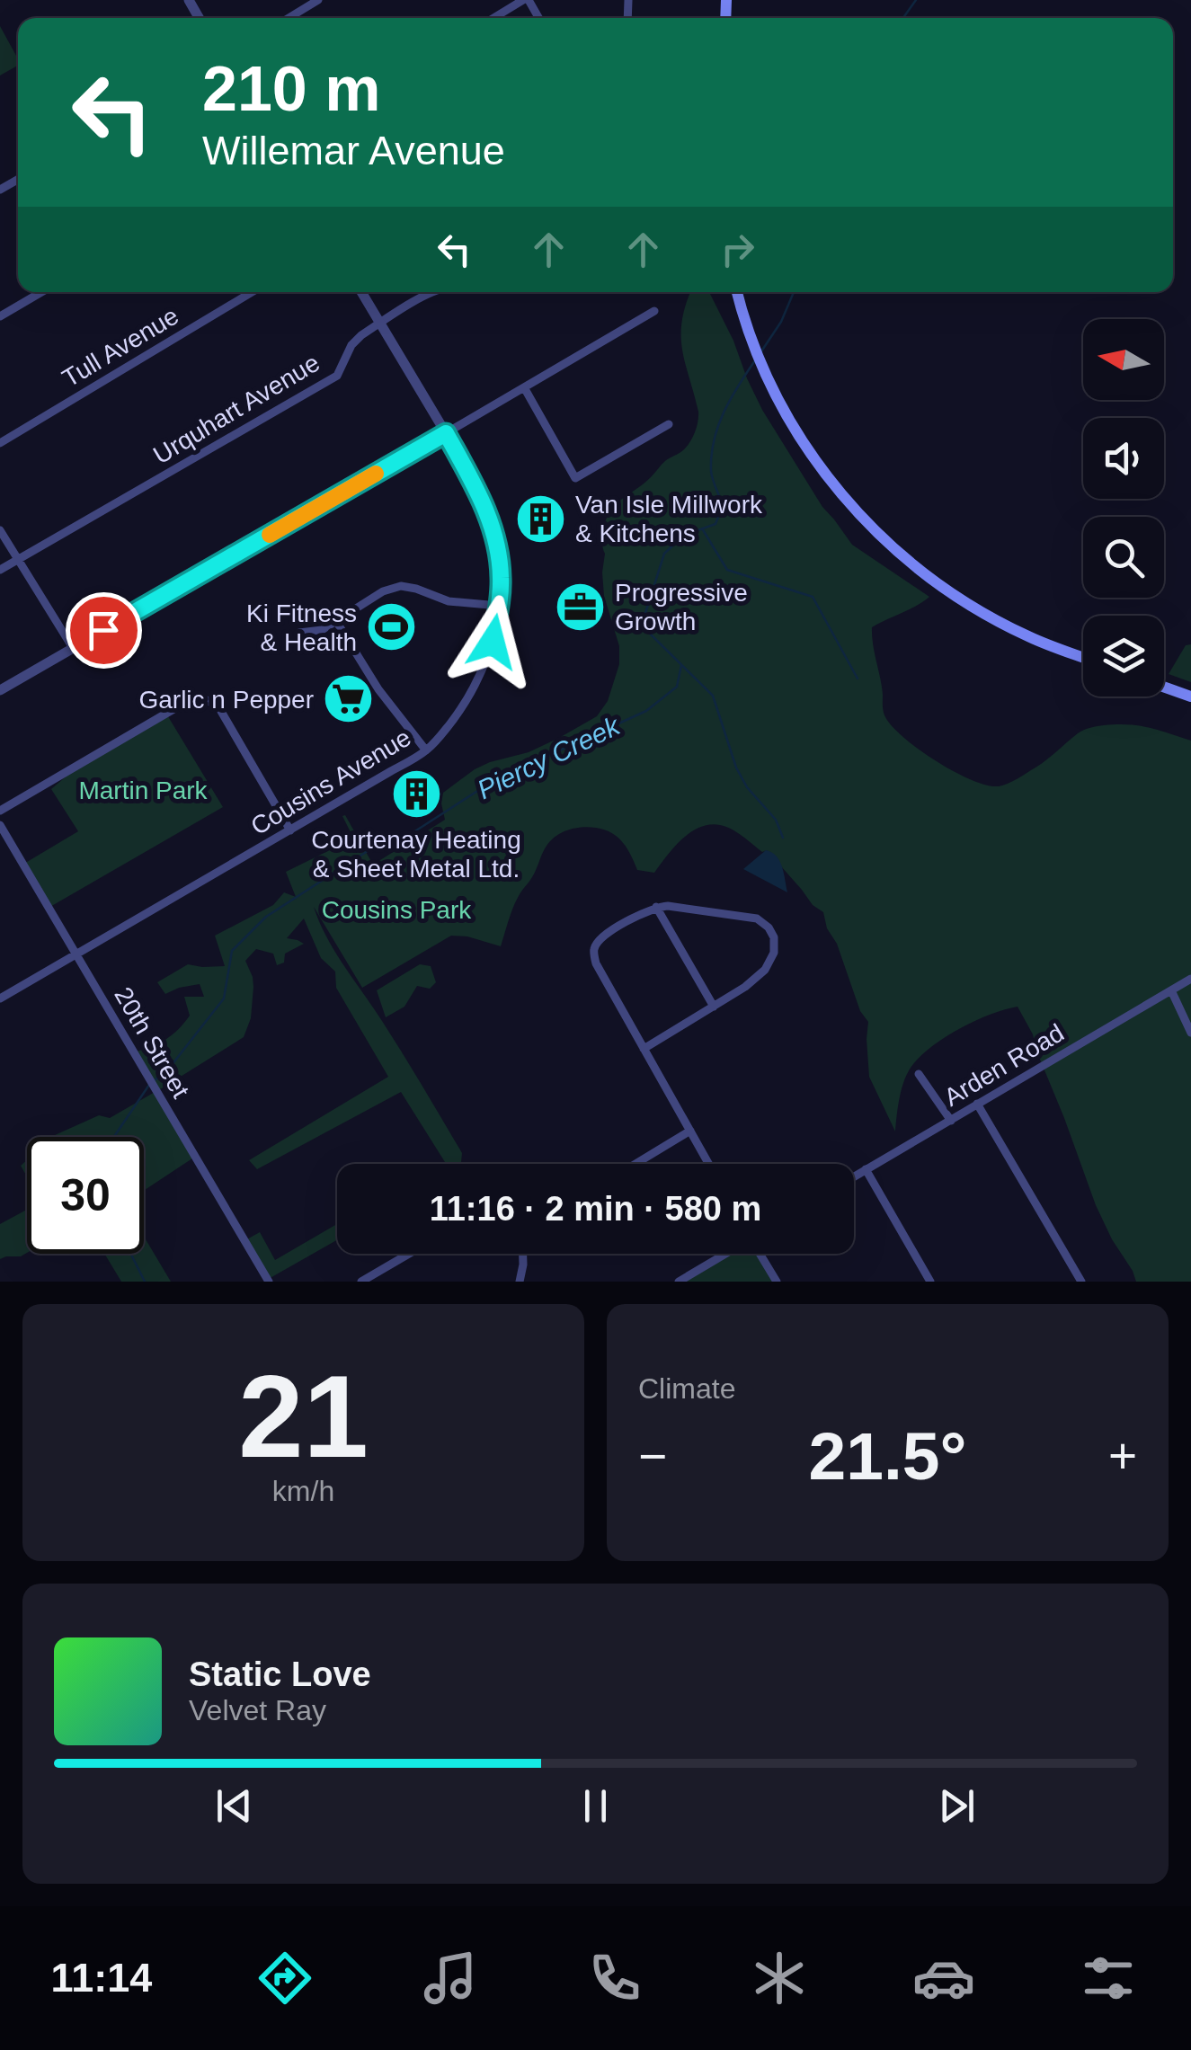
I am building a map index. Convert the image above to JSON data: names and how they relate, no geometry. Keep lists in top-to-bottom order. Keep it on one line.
{"streets":{"street":["Tull Avenue","Urquhart Avenue","Cousins Avenue","20th Street","Arden Road"]},"crossings":[["Cousins Avenue","20th Street"]],"water":["Piercy Creek"],"parks":["Martin Park","Cousins Park"],"places":{"building":["Van Isle Millwork & Kitchens","Courtenay Heating & Sheet Metal Ltd."],"office":["Progressive Growth"],"sports":["Ki Fitness & Health"],"supermarket":["Garlic n Pepper"]},"north":"left","page":{"turn":["210 m","Willemar Avenue"],"limit":"30","trip":"11:16 · 2 min · 580 m","tile":[["21","km/h"],"Climate"],"heat":["−","21.5°","+"],"song":["Static Love","Velvet Ray"],"tabs":"11:14"}}
